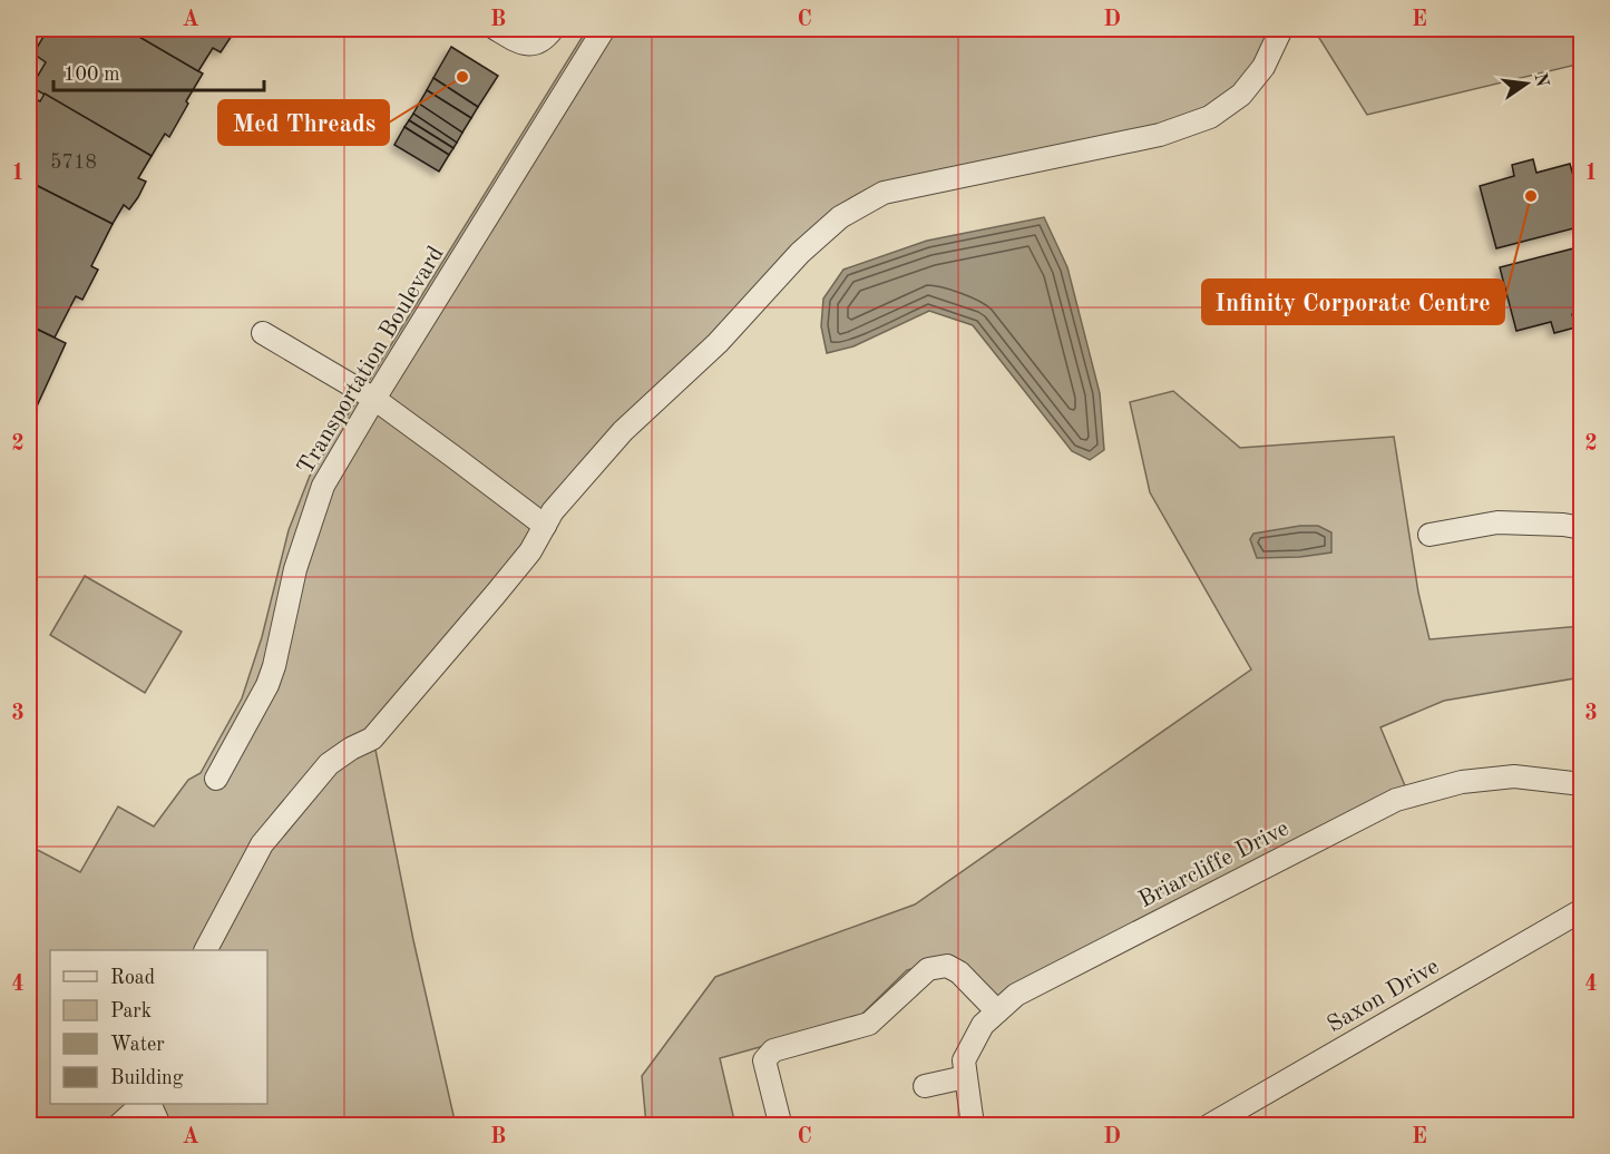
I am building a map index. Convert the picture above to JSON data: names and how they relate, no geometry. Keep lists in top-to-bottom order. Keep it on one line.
{"streets":{"street":["Transportation Boulevard","Briarcliffe Drive","Saxon Drive"]},"places":["Med Threads","Infinity Corporate Centre"],"house_numbers":["5718"],"legend":["Road","Park","Water","Building"],"scale_bar":"100 m","north":"right","grid":{"columns":["A","B","C","D","E"],"rows":["1","2","3","4"]}}
